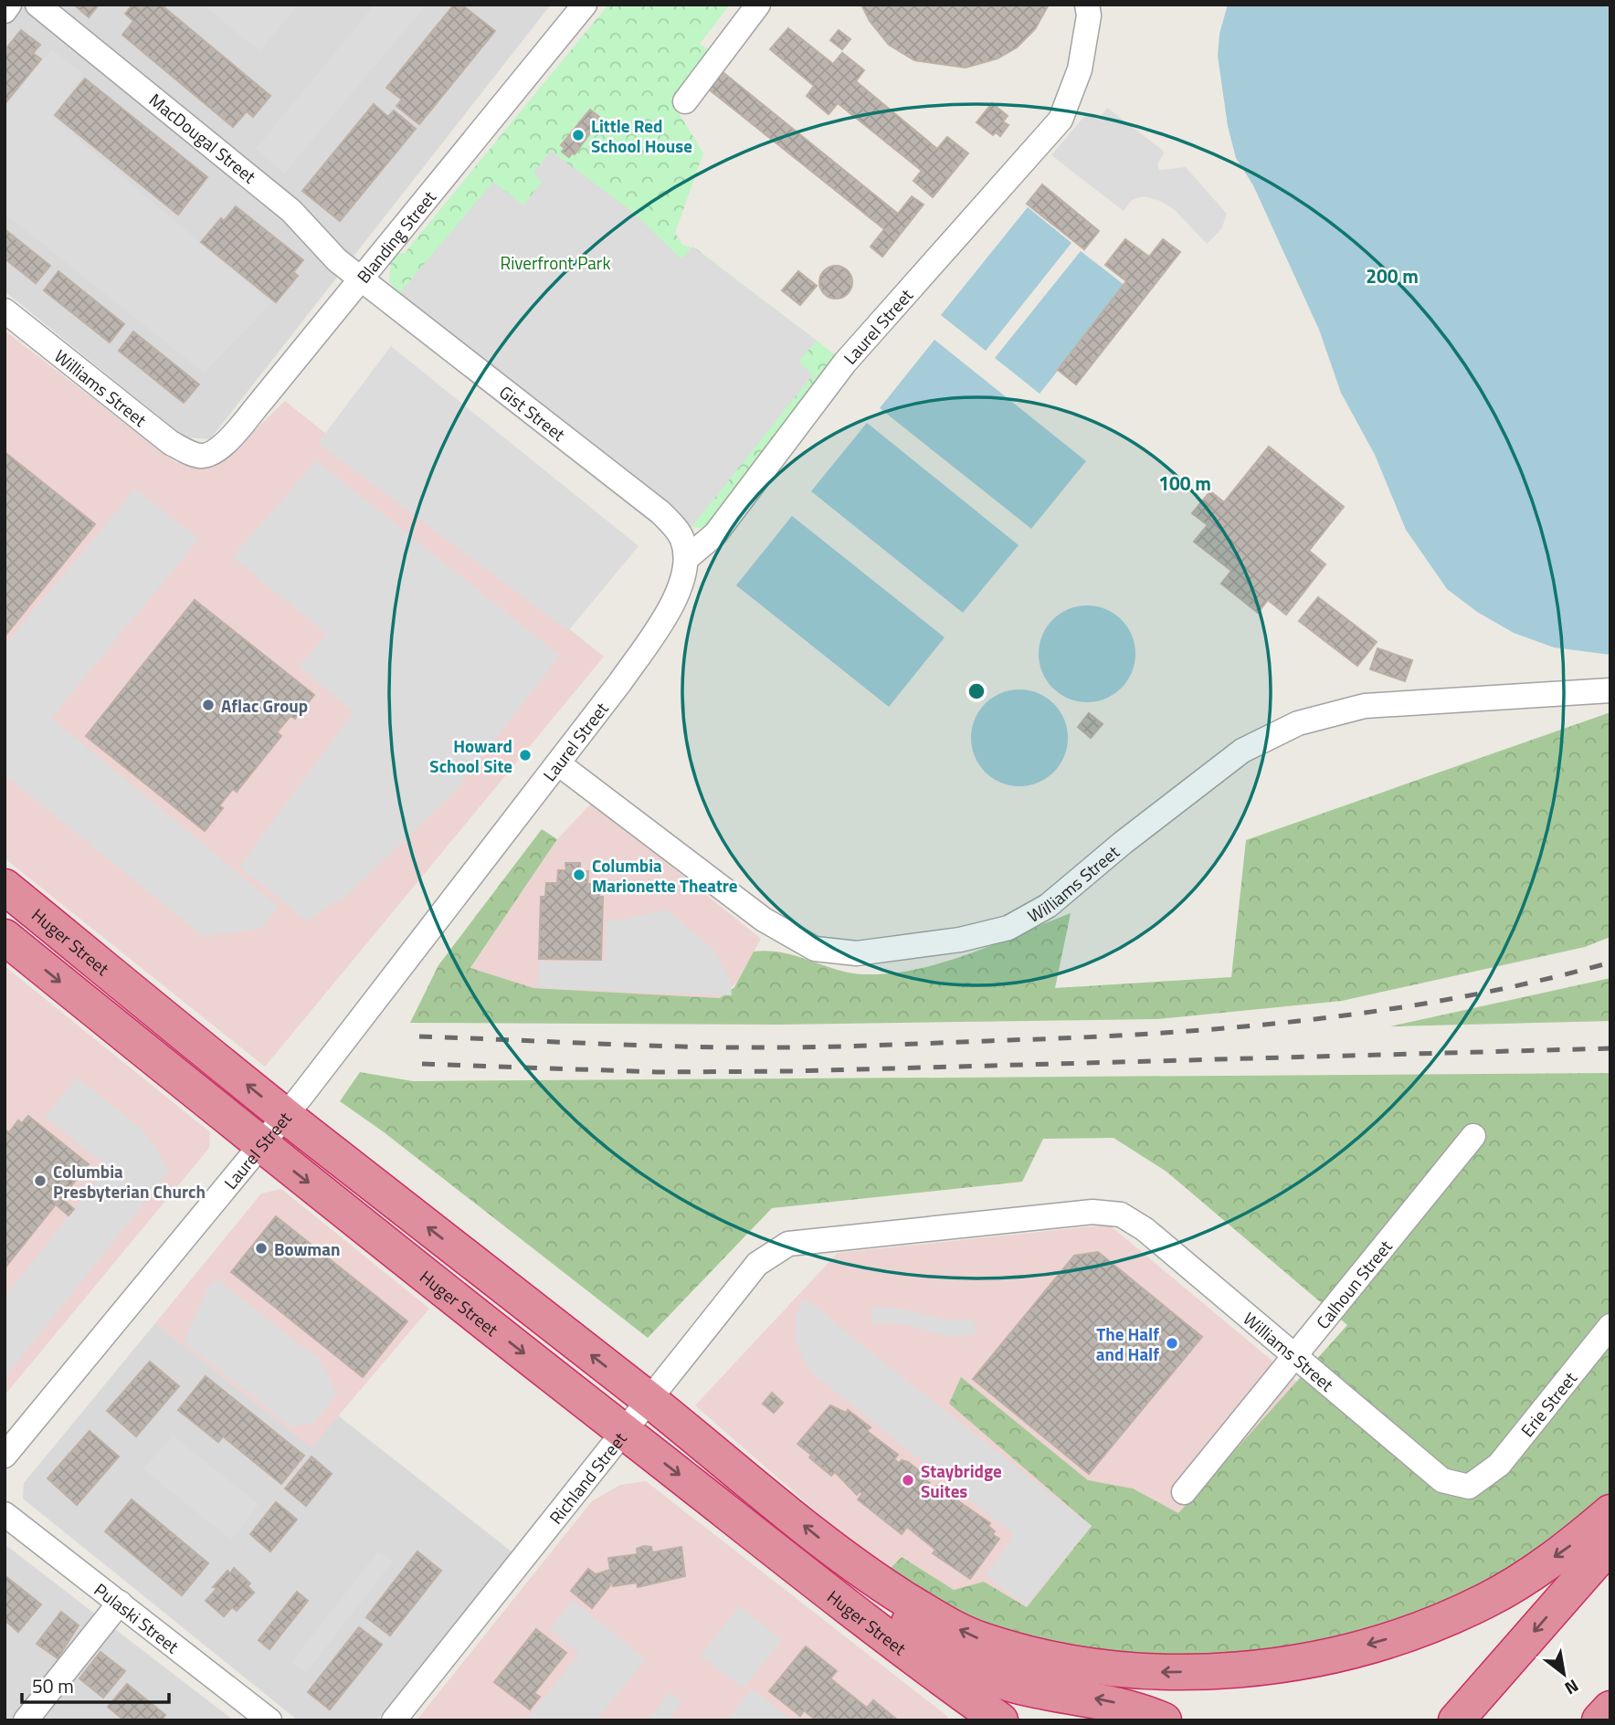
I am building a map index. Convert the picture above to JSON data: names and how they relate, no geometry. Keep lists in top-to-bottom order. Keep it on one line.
{"streets":{"highway":["Huger Street"],"street":["MacDougal Street","Blanding Street","Laurel Street","Williams Street","Gist Street","Calhoun Street","Erie Street","Richland Street","Pulaski Street"]},"crossings":[["MacDougal Street","Blanding Street"],["MacDougal Street","Gist Street"],["Blanding Street","Williams Street"],["Blanding Street","Gist Street"],["Laurel Street","Williams Street"],["Laurel Street","Gist Street"],["Laurel Street","Huger Street"],["Williams Street","Calhoun Street"],["Williams Street","Erie Street"],["Williams Street","Richland Street"],["Huger Street","Richland Street"]],"parks":["Riverfront Park"],"places":["Little Red School House","Aflac Group","Howard School Site","Columbia Marionette Theatre","Columbia Presbyterian Church","Bowman","The Half and Half","Staybridge Suites"],"scale_bar":"50 m","north":"bottom right","rings":["200 m","100 m"]}
